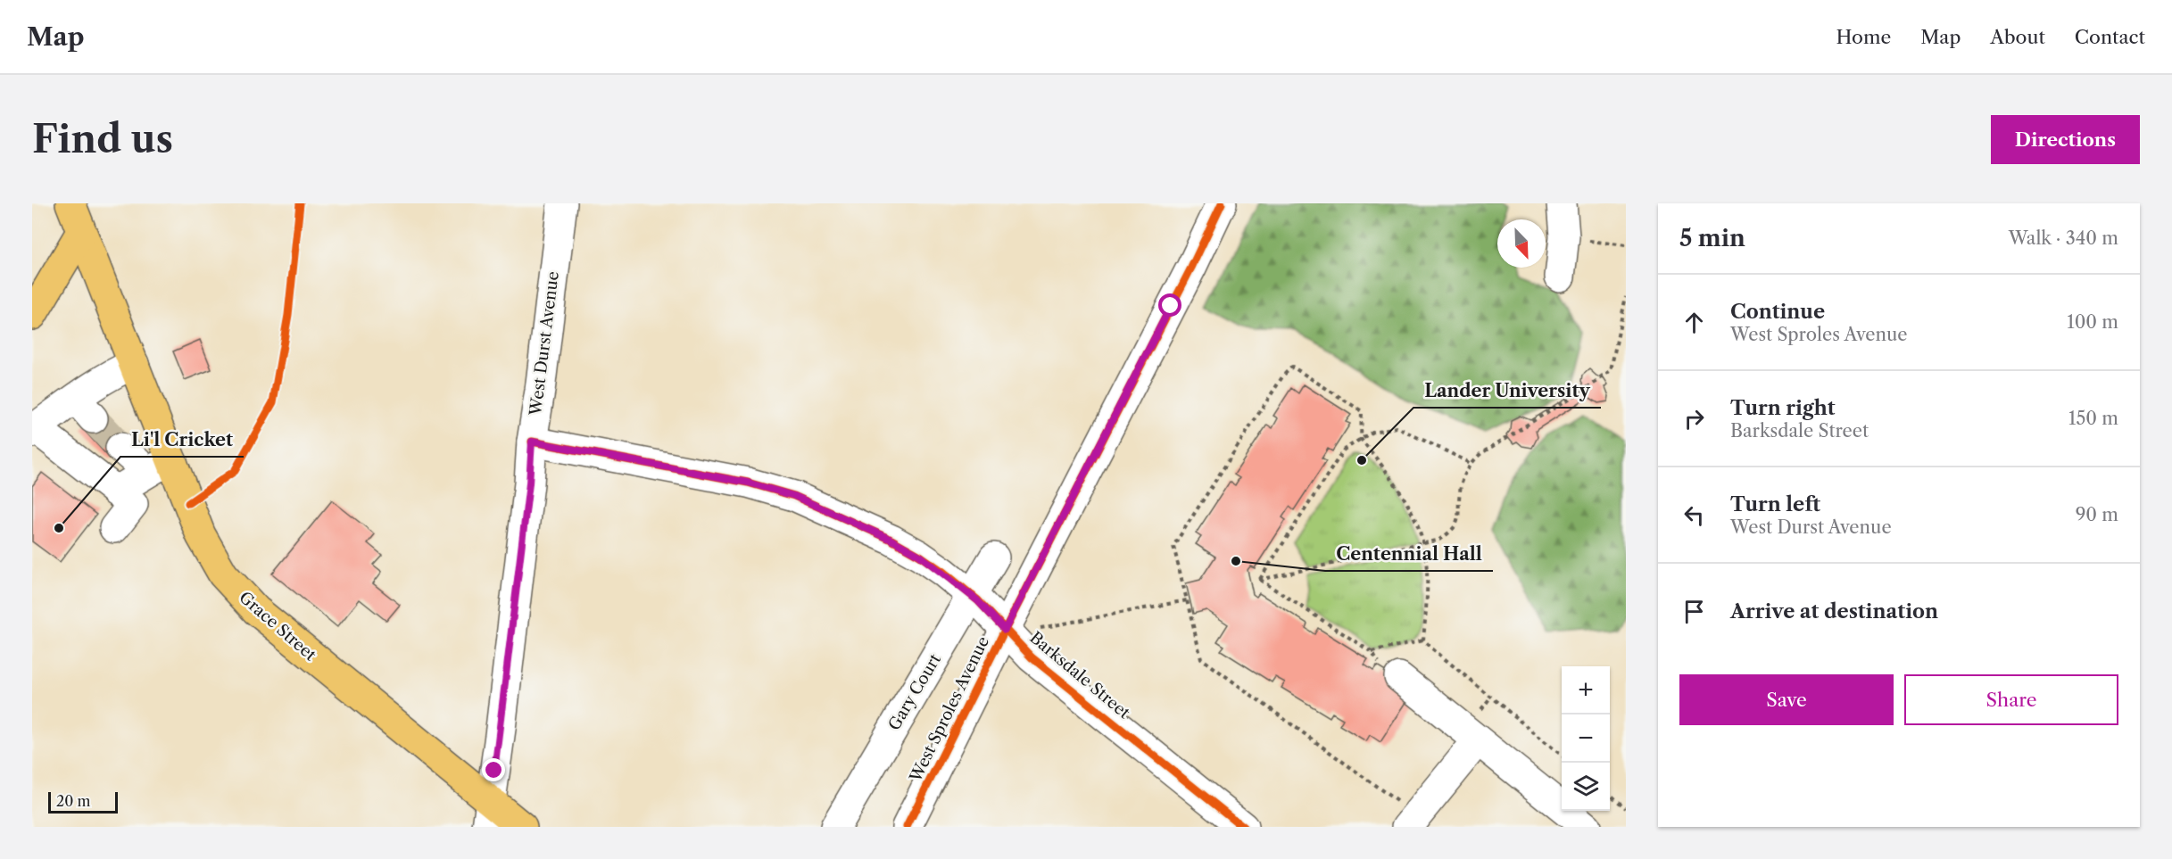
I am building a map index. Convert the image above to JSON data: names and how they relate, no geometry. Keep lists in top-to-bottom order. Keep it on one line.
{"streets":{"main road":["Grace Street"],"street":["West Durst Avenue","Barksdale Street","Gary Court","West Sproles Avenue"]},"crossings":[["West Durst Avenue","Grace Street"],["West Durst Avenue","Barksdale Street"],["Barksdale Street","West Sproles Avenue"]],"places":["Lander University","Li'l Cricket","Centennial Hall"],"scale_bar":"20 m","north":"bottom right","page":{"header":"Map","nav":["Home","Map","About","Contact"],"buttons":["Directions",["Save","Share"]],"title":"Find us","heading":["5 min","Walk · 340 m"],"list":[["Continue","West Sproles Avenue","100 m"],["Turn right","Barksdale Street","150 m"],["Turn left","West Durst Avenue","90 m"],"Arrive at destination"],"map_buttons":["+","−"],"scale":"20 m"}}
